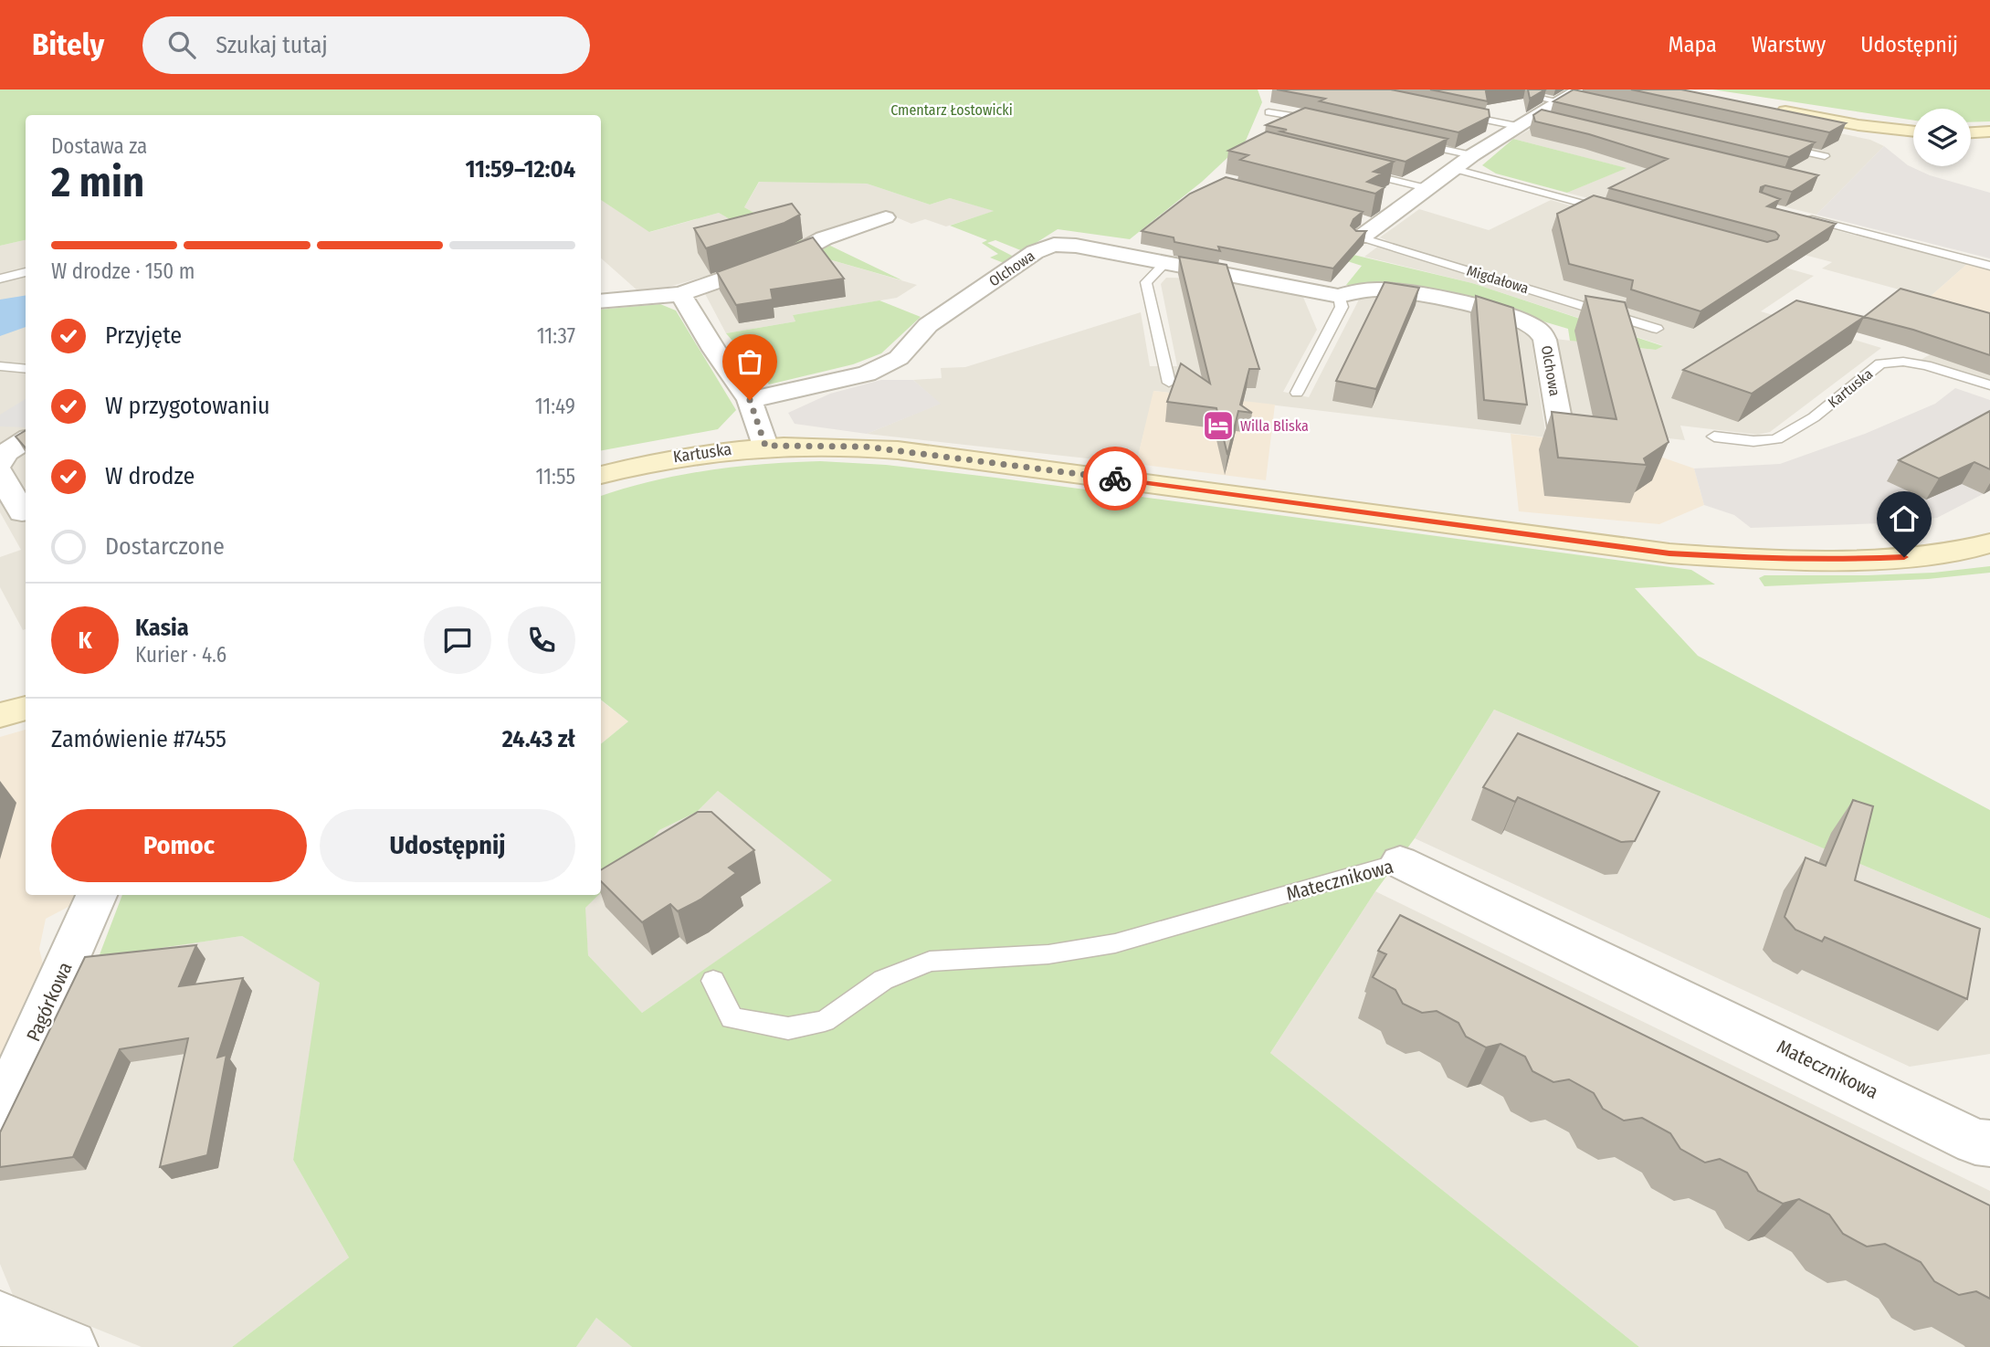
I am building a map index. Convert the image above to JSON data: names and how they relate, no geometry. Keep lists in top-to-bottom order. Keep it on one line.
{"streets":{"street":["Olchowa","Migdałowa","Kartuska","Matecznikowa","Pagórkowa"]},"parks":["Cmentarz Łostowicki"],"places":{"hotel":["Willa Bliska"]},"page":{"header":"Bitely","search":"Szukaj tutaj","nav":["Mapa","Warstwy","Udostępnij"],"heading":["2 min","Dostawa za","11:59–12:04"],"panel":["Kasia","Kurier · 4.6","Zamówienie #7455","24.43 zł"],"bar":"W drodze · 150 m","list":[["Przyjęte","11:37"],["W przygotowaniu","11:49"],["W drodze","11:55"],"Dostarczone"],"round":"K","buttons":["Pomoc","Udostępnij"]}}
